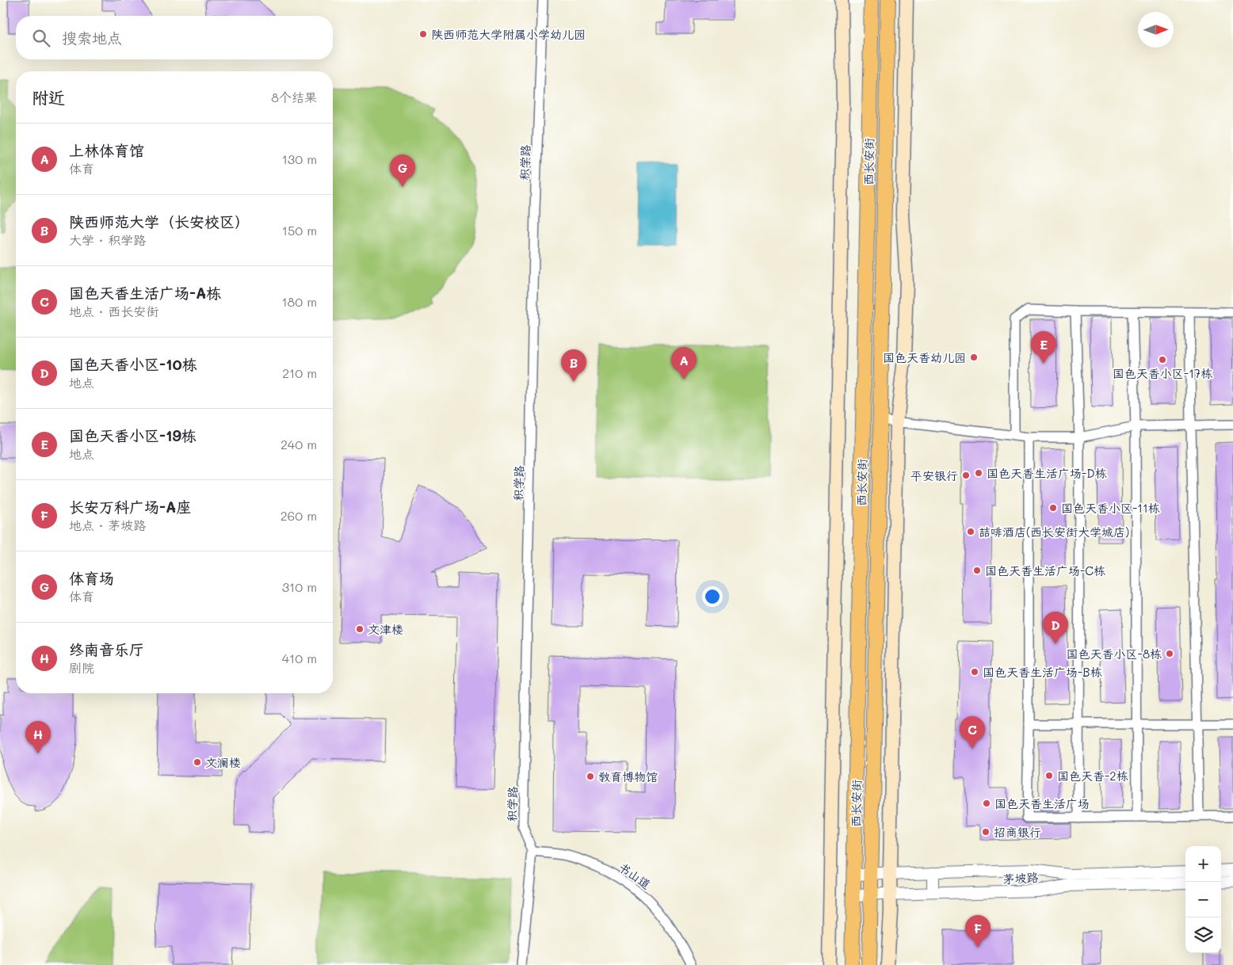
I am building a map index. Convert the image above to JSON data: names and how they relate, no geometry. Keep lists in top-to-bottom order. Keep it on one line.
{"streets":{"main road":["西长安街"],"street":["积学路","书山道","茅坡路"]},"crossings":[["西长安街","茅坡路"],["积学路","书山道"]],"places":["陕西师范大学附属小学幼儿园","国色天香幼儿园","国色天香小区-17栋","国色天香生活广场-D栋","平安银行","国色天香小区-11栋","喆啡酒店(西长安街大学城店)","国色天香生活广场-C栋","文津楼","国色天香小区-8栋","国色天香生活广场-B栋","文澜楼","国色天香-2栋","教育博物馆","国色天香生活广场","招商银行"],"north":"right","page":{"search":"搜索地点","heading":["附近","8个结果"],"list":[{"mark":"A","name":"上林体育馆","note":"体育","value":"130 m"},{"mark":"B","name":"陕西师范大学（长安校区）","note":"大学 · 积学路","value":"150 m"},{"mark":"C","name":"国色天香生活广场-A栋","note":"地点 · 西长安街","value":"180 m"},{"mark":"D","name":"国色天香小区-10栋","note":"地点","value":"210 m"},{"mark":"E","name":"国色天香小区-19栋","note":"地点","value":"240 m"},{"mark":"F","name":"长安万科广场-A座","note":"地点 · 茅坡路","value":"260 m"},{"mark":"G","name":"体育场","note":"体育","value":"310 m"},{"mark":"H","name":"终南音乐厅","note":"剧院","value":"410 m"}],"pins":["G","E","A","B","D","C","H","F"],"map_buttons":["+","−"]}}
